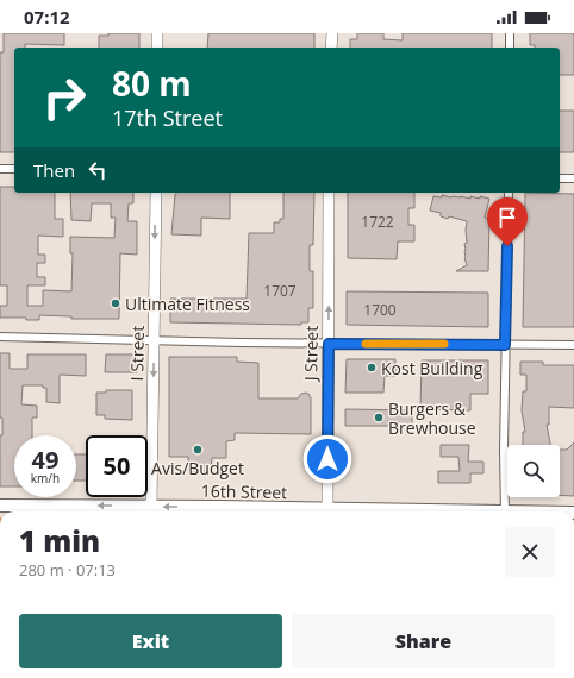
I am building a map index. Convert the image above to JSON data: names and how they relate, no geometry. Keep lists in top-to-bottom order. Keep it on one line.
{"streets":{"main road":["I Street","J Street","16th Street"]},"crossings":[["I Street","16th Street"]],"one_way":["I Street","J Street","16th Street"],"places":["Ultimate Fitness","Kost Building","Burgers & Brewhouse","Avis/Budget"],"house_numbers":["1722","1707","1700"],"page":{"status":"07:12","turn":["80 m","17th Street"],"then":"Then","speed":"49 km/h","limit":"50","heading":["1 min","280 m · 07:13"],"buttons":["Exit","Share"]}}
